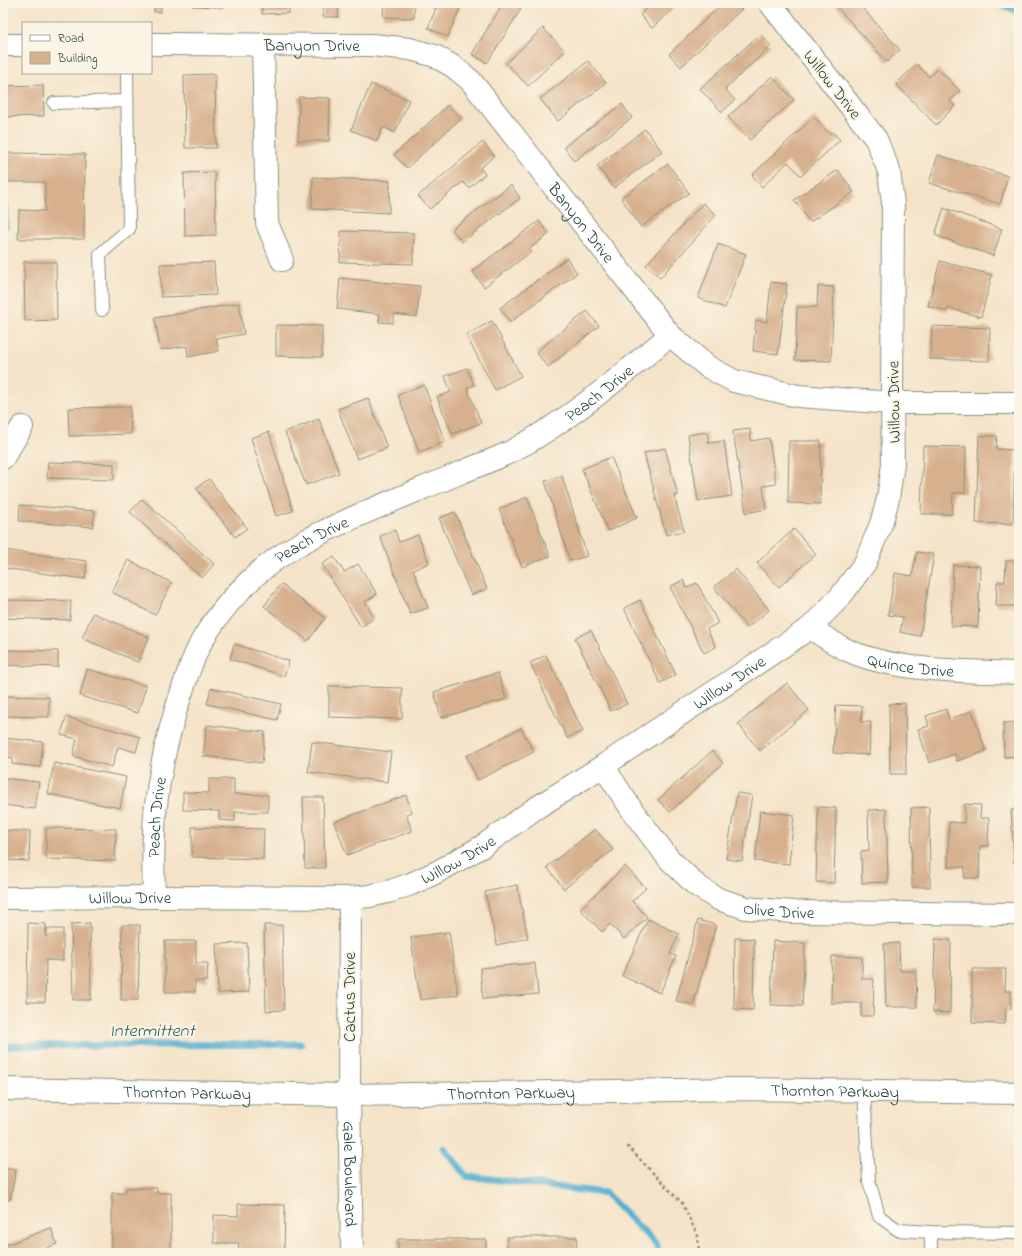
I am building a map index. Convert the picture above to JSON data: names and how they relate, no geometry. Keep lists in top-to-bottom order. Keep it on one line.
{"streets":{"street":["Banyon Drive","Willow Drive","Peach Drive","Quince Drive","Olive Drive","Cactus Drive","Thornton Parkway","Gale Boulevard"]},"crossings":[["Banyon Drive","Willow Drive"],["Banyon Drive","Peach Drive"],["Willow Drive","Peach Drive"],["Willow Drive","Quince Drive"],["Willow Drive","Olive Drive"],["Willow Drive","Cactus Drive"],["Cactus Drive","Thornton Parkway"],["Cactus Drive","Gale Boulevard"],["Thornton Parkway","Gale Boulevard"]],"water":["Intermittent"],"legend":["Road","Building"]}
